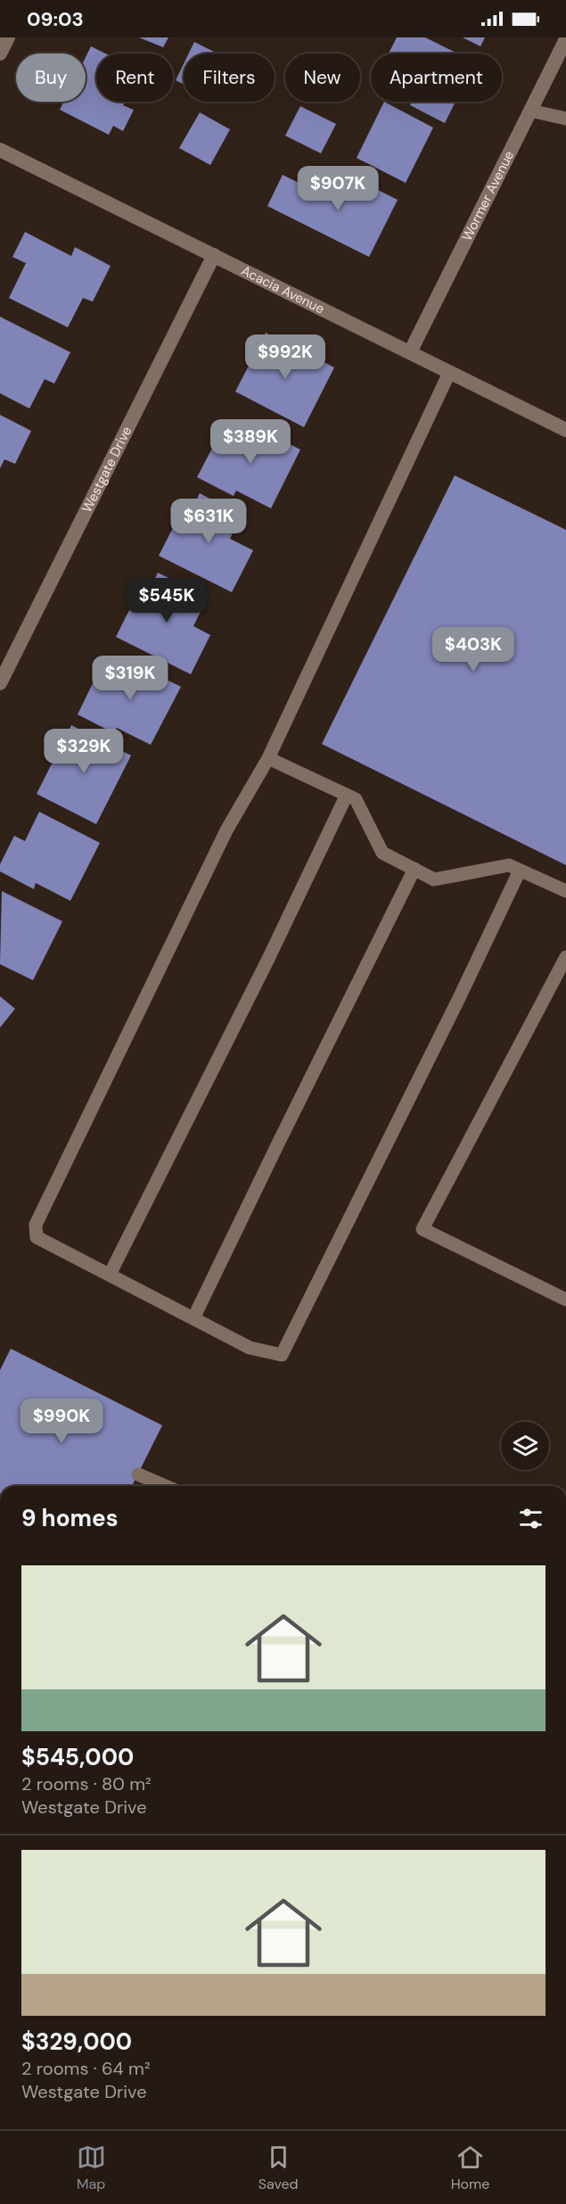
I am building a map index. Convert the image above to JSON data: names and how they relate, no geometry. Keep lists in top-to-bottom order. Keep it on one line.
{"streets":{"street":["Wormer Avenue","Acacia Avenue","Westgate Drive"]},"crossings":[["Wormer Avenue","Acacia Avenue"],["Acacia Avenue","Westgate Drive"]],"page":{"status":"09:03","chip":["Buy","Rent","Filters","New","Apartment"],"price":["$907K","$992K","$389K","$631K","$545K","$403K","$319K","$329K","$990K"],"heading":"9 homes","list":[{"name":"$545,000","note":"2 rooms · 80 m² · Westgate Drive"},{"name":"$329,000","note":"2 rooms · 64 m² · Westgate Drive"}],"tabs":["Map","Saved","Home"]}}
